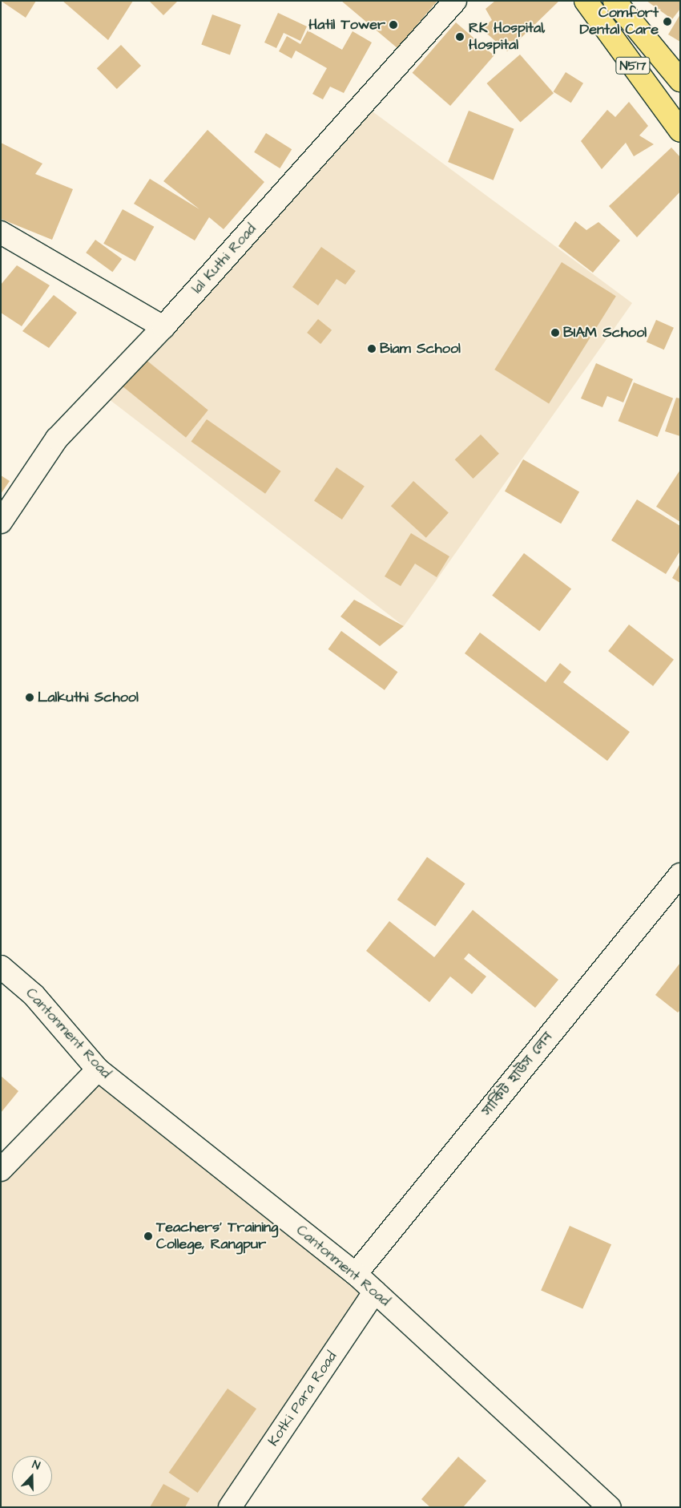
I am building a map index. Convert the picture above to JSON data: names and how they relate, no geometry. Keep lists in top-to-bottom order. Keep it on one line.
{"streets":{"highway":["N517"],"street":["lal Kuthi Road","Cantonment Road","সার্কিট হাউস লেন","Kotki Para Road"]},"crossings":[["Cantonment Road","সার্কিট হাউস লেন"],["Cantonment Road","Kotki Para Road"]],"places":["Comfort Dental Care","Hatil Tower","RK Hospital, Hospital","BIAM School","Biam School","Lalkuthi School","Teachers' Training College, Rangpur"],"north":"top"}
